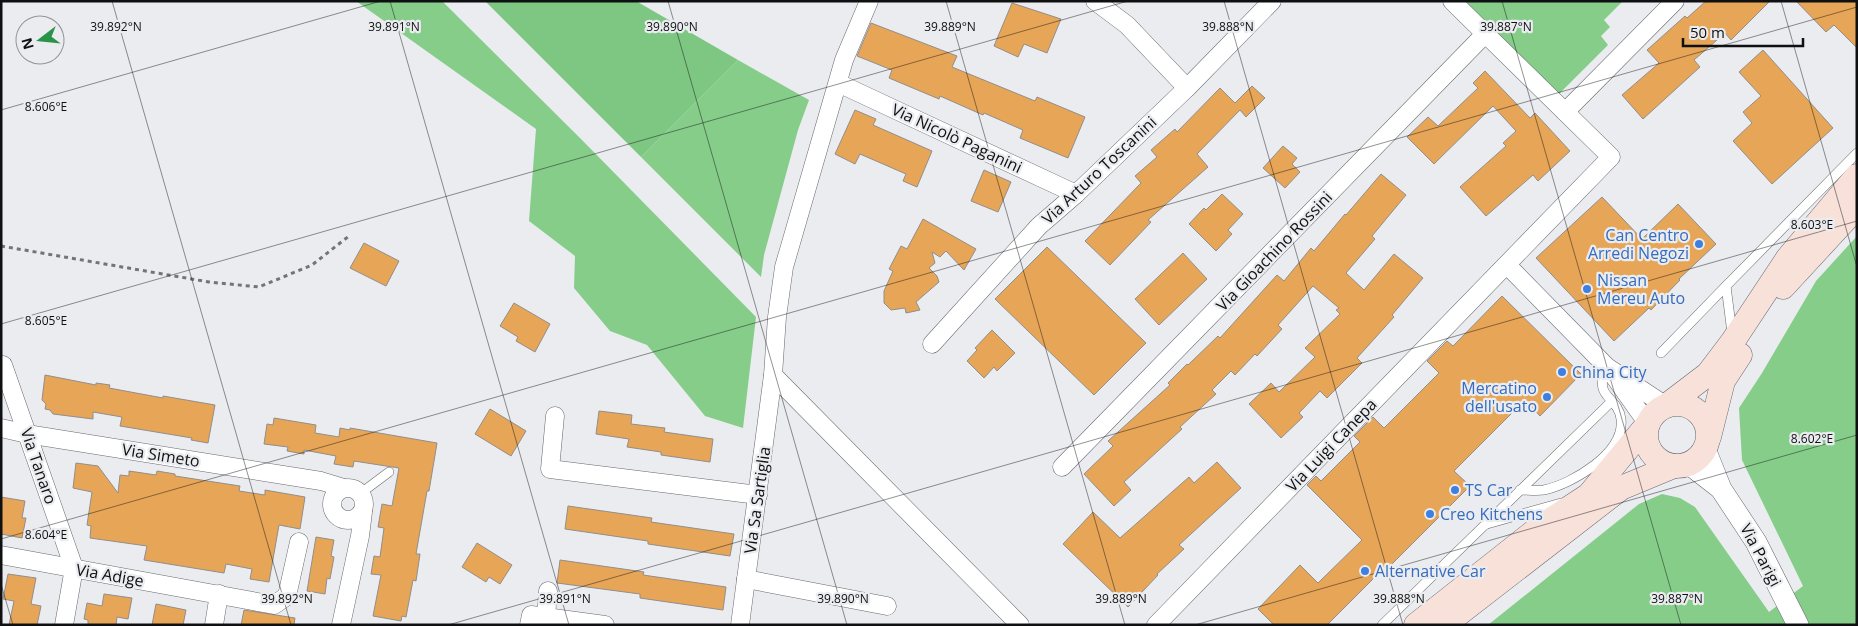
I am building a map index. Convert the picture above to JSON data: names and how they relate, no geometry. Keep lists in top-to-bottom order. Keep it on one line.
{"streets":{"street":["Via Nicolò Paganini","Via Arturo Toscanini","Via Gioachino Rossini","Via Luigi Canepa","Via Simeto","Via Tanaro","Via Sa Sartiglia","Via Parigi","Via Adige"]},"crossings":[["Via Nicolò Paganini","Via Arturo Toscanini"],["Via Nicolò Paganini","Via Sa Sartiglia"],["Via Simeto","Via Tanaro"],["Via Tanaro","Via Adige"]],"places":["Can Centro Arredi Negozi","Nissan Mereu Auto","China City","Mercatino dell'usato","TS Car","Creo Kitchens","Alternative Car"],"scale_bar":"50 m","north":"left","coordinates":["39.892°N","39.891°N","39.890°N","39.889°N","39.888°N","39.887°N","8.606°E","8.603°E","8.605°E","8.602°E","8.604°E"]}
